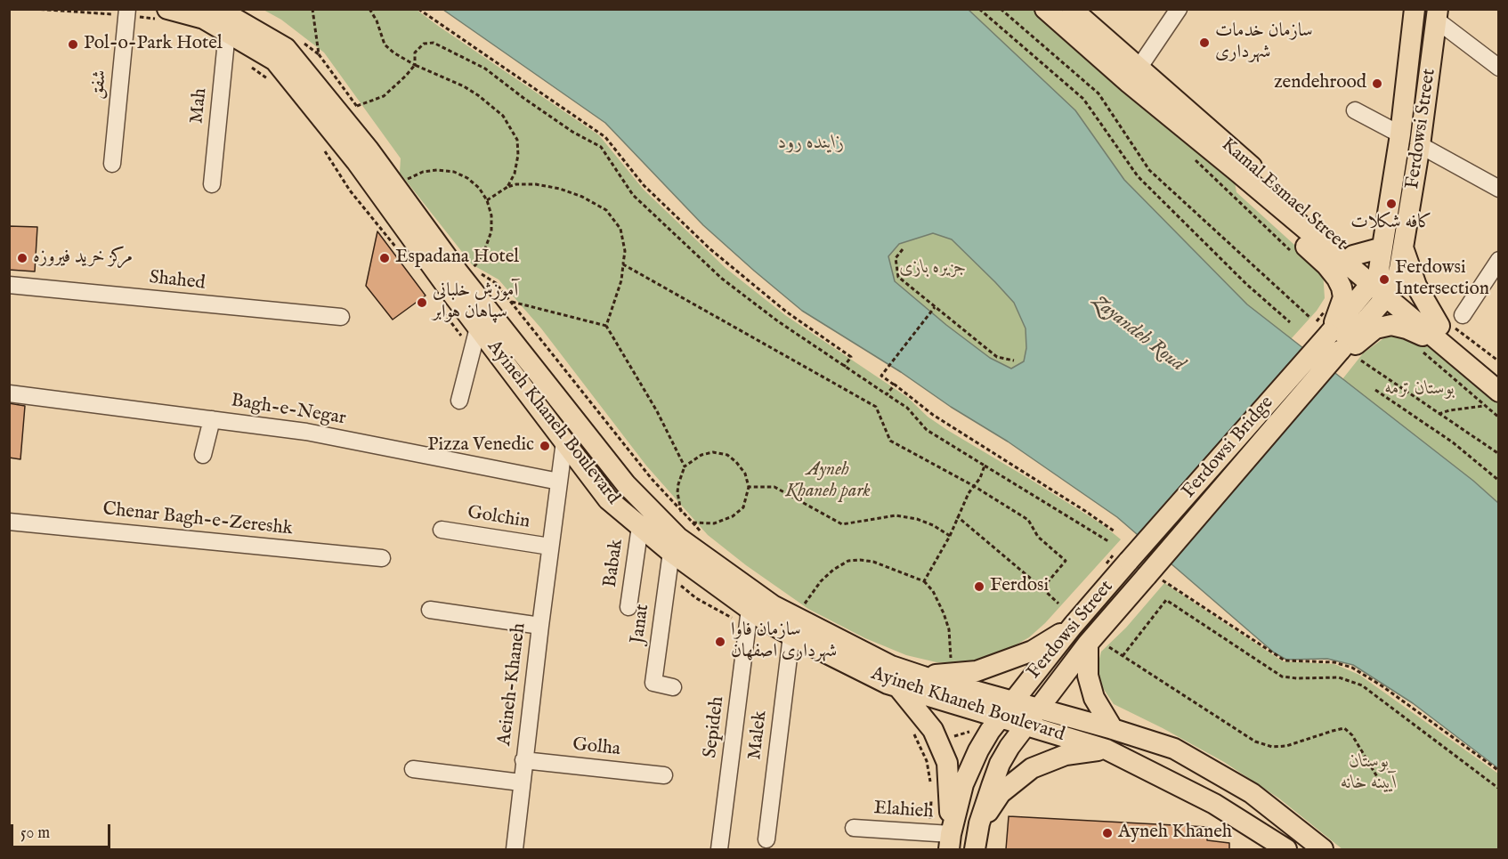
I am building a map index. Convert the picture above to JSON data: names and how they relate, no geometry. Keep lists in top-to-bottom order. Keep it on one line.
{"streets":{"main road":["Ferdowsi Street","Kamal Esmael Street","Ayineh Khaneh Boulevard","Ferdowsi Bridge"],"street":["شفق","Mah","Shahed","Bagh-e-Negar","Golchin","Chenar Bagh-e-Zereshk","Babak","Janat","Aeineh-Khaneh","Sepideh","Malek","Golha","Elahieh"]},"crossings":[["Mah","Ayineh Khaneh Boulevard"],["Ferdowsi Street","Kamal Esmael Street"],["Ferdowsi Street","Ayineh Khaneh Boulevard"],["Ferdowsi Street","Ferdowsi Bridge"],["Ferdowsi Street","Elahieh"],["Bagh-e-Negar","Aeineh-Khaneh"],["Ayineh Khaneh Boulevard","Babak"],["Ayineh Khaneh Boulevard","Janat"],["Ayineh Khaneh Boulevard","Aeineh-Khaneh"],["Ayineh Khaneh Boulevard","Sepideh"],["Ayineh Khaneh Boulevard","Malek"],["Golchin","Aeineh-Khaneh"],["Aeineh-Khaneh","Golha"]],"water":["زاینده رود","Zayandeh Roud"],"parks":["جزیره بازی","بوستان ترمه","Ayneh Khaneh park","بوستان آیینه خانه"],"places":["سازمان خدمات شهرداری","Pol-o-Park Hotel","zendehrood","کافه شکلات","مرکز خرید فیروزه","Espadana Hotel","Ferdowsi Intersection","آموزش خلبانی سپاهان هوابر","Pizza Venedic","Ferdosi","سازمان فاوا شهرداری اصفهان","Ayneh Khaneh"],"scale_bar":"50 m"}
